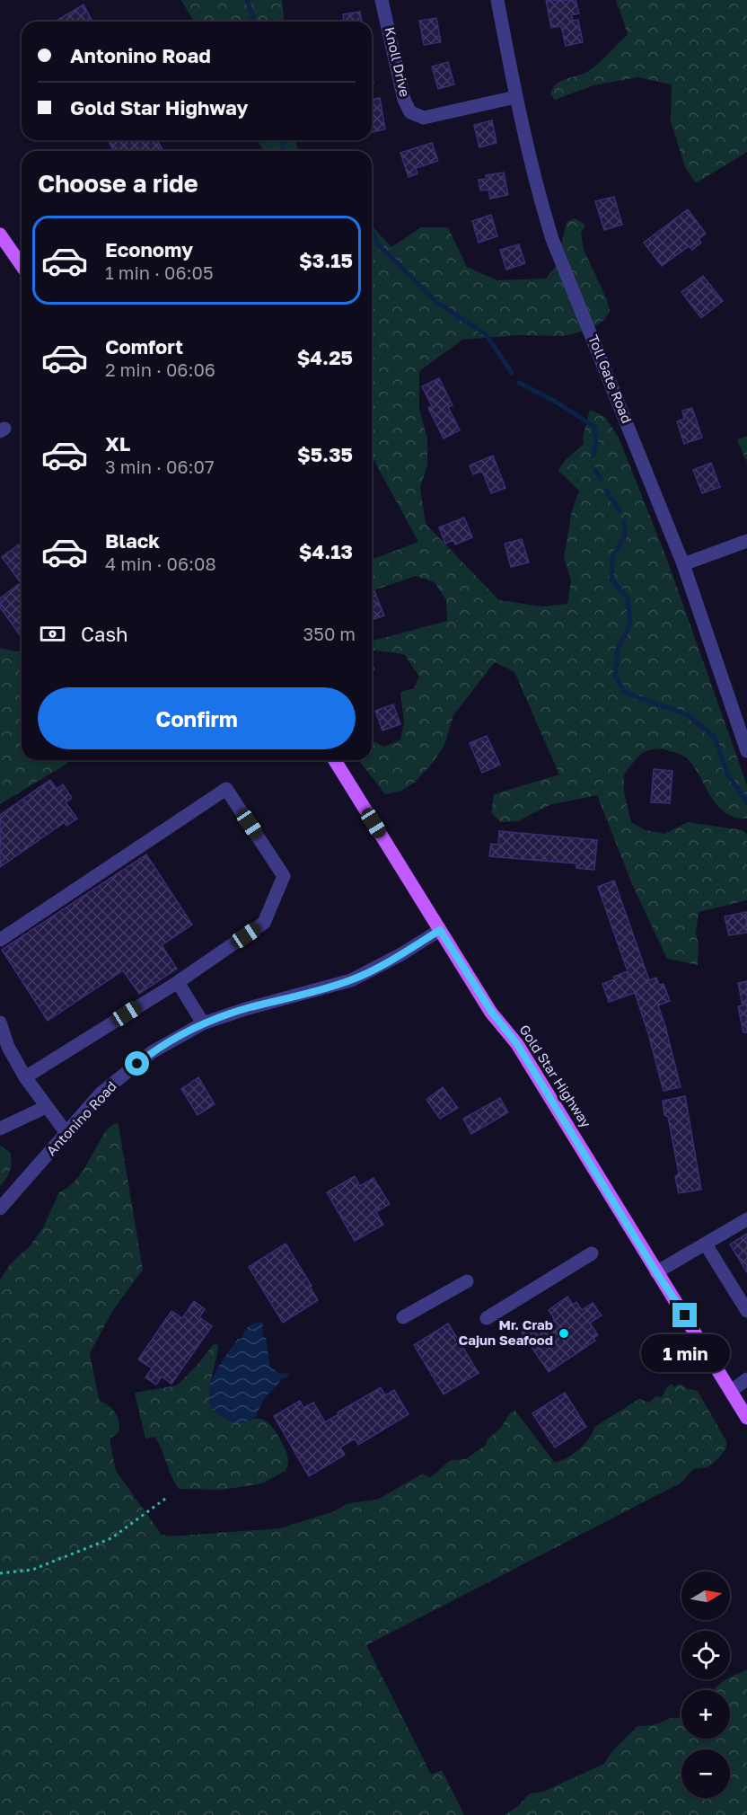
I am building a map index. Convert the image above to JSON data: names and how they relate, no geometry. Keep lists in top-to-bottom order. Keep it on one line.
{"streets":{"main road":["Gold Star Highway"],"street":["Knoll Drive","Toll Gate Road","Antonino Road"]},"crossings":[["Knoll Drive","Toll Gate Road"],["Gold Star Highway","Antonino Road"]],"places":["Mr. Crab Cajun Seafood"],"north":"right","page":{"banner":["Antonino Road","Gold Star Highway"],"heading":"Choose a ride","list":[{"name":"Economy","note":"1 min · 06:05","value":"$3.15"},{"name":"Comfort","note":"2 min · 06:06","value":"$4.25"},{"name":"XL","note":"3 min · 06:07","value":"$5.35"},{"name":"Black","note":"4 min · 06:08","value":"$4.13"}],"pay":["Cash","350 m"],"buttons":"Confirm","bubble":"1 min","map_buttons":["+","−"]}}
